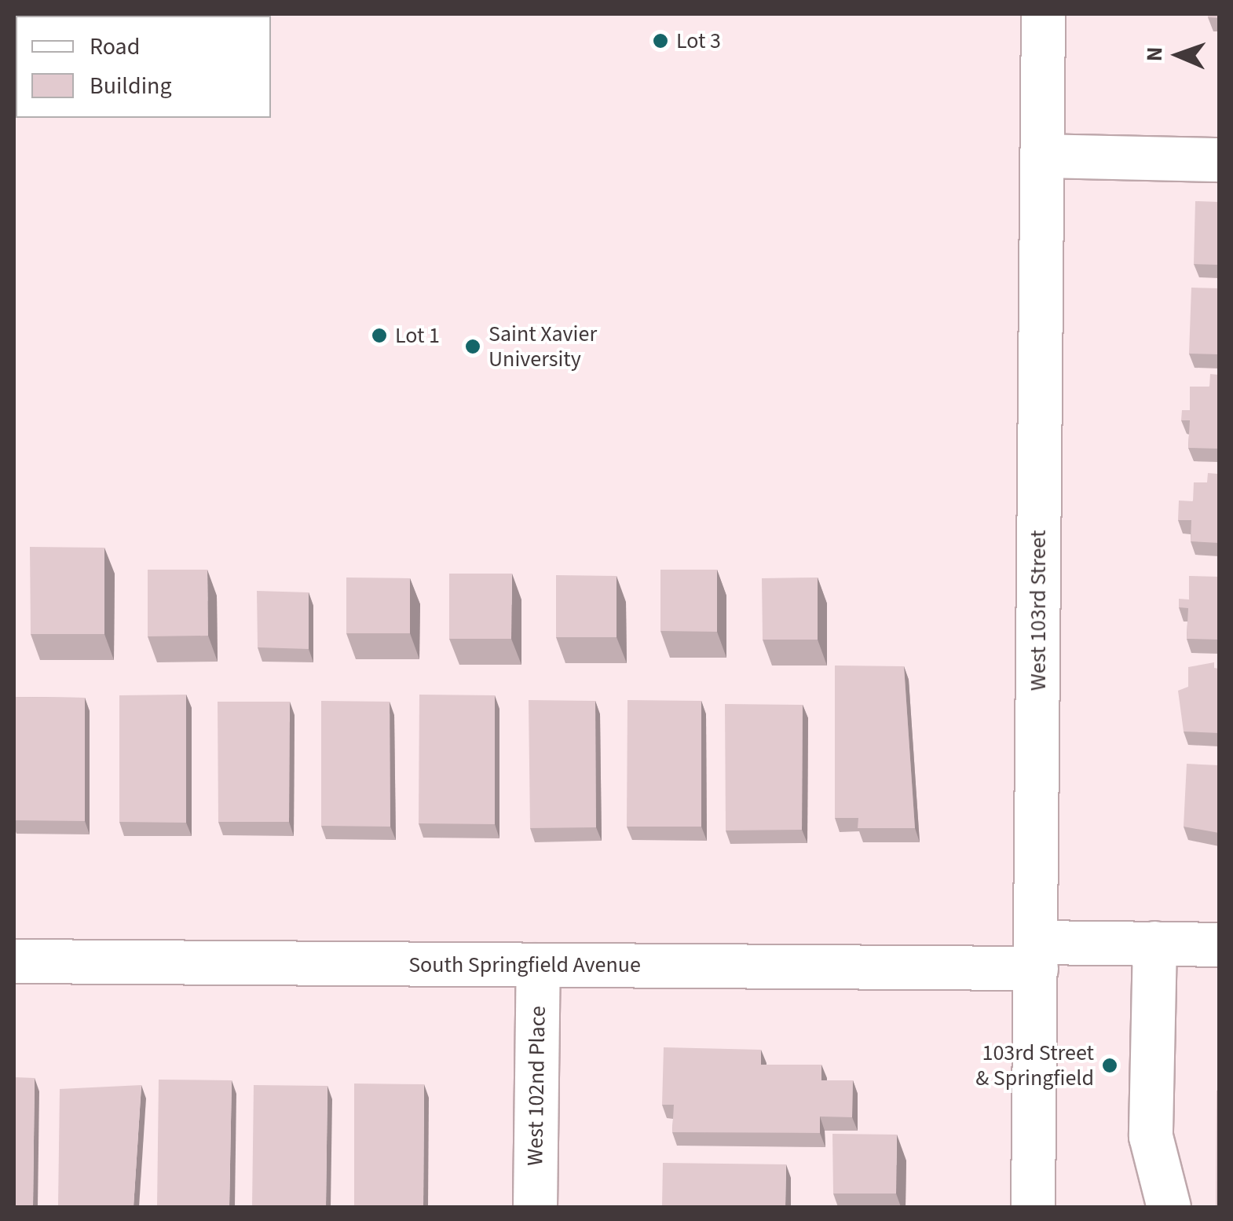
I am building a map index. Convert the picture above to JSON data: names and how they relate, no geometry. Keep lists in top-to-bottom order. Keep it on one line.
{"streets":{"street":["West 103rd Street","South Springfield Avenue","West 102nd Place"]},"crossings":[["West 103rd Street","South Springfield Avenue"],["South Springfield Avenue","West 102nd Place"]],"places":["Lot 3","Lot 1","Saint Xavier University","103rd Street & Springfield"],"legend":["Road","Building"],"north":"left"}
